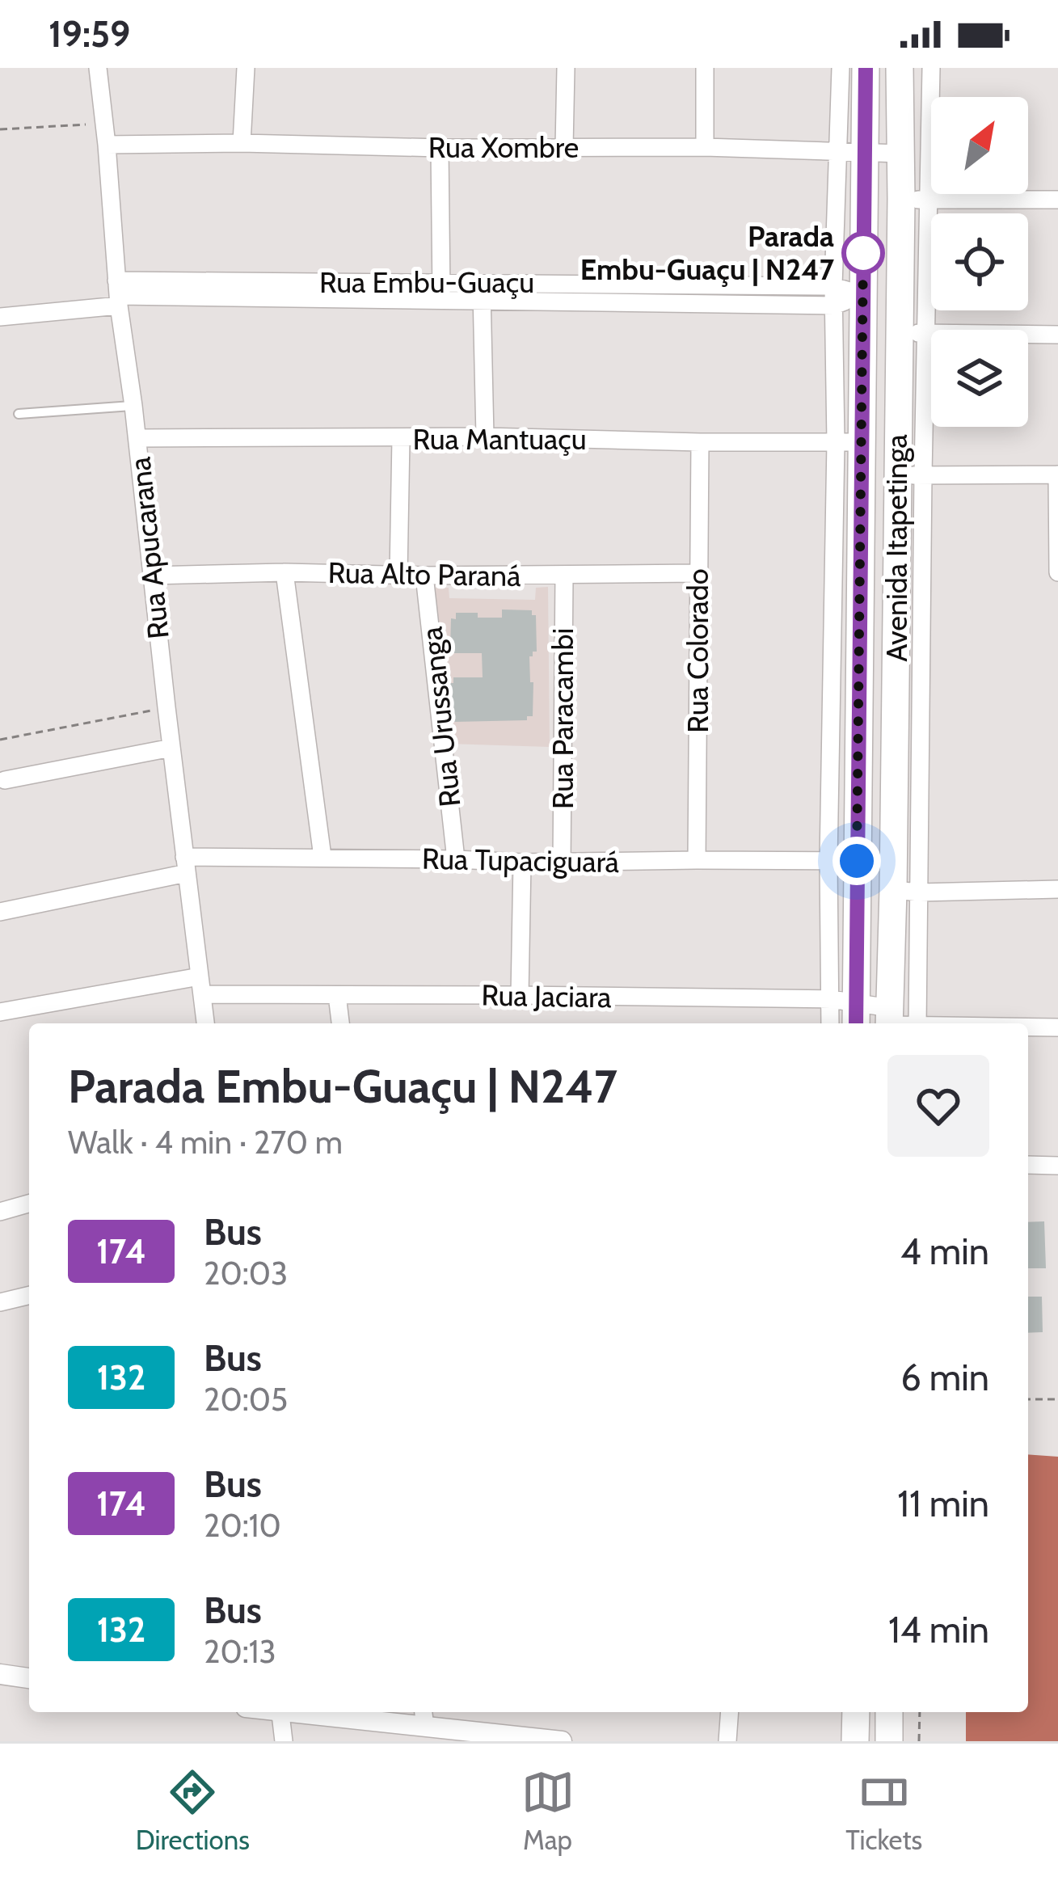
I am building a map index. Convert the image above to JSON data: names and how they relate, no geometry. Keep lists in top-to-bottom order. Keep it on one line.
{"streets":{"main road":["Avenida Itapetinga"],"street":["Rua Xombre","Rua Embu-Guaçu","Rua Mantuaçu","Rua Apucarana","Rua Alto Paraná","Rua Colorado","Rua Urussanga","Rua Paracambi","Rua Tupaciguará","Rua Jaciara"]},"crossings":[["Rua Xombre","Rua Apucarana"],["Rua Xombre","Avenida Itapetinga"],["Rua Embu-Guaçu","Rua Apucarana"],["Rua Embu-Guaçu","Avenida Itapetinga"],["Rua Mantuaçu","Rua Apucarana"],["Rua Mantuaçu","Avenida Itapetinga"],["Rua Mantuaçu","Rua Colorado"],["Rua Apucarana","Rua Alto Paraná"],["Rua Apucarana","Rua Tupaciguará"],["Rua Apucarana","Rua Jaciara"],["Avenida Itapetinga","Rua Tupaciguará"],["Avenida Itapetinga","Rua Jaciara"],["Rua Alto Paraná","Rua Colorado"],["Rua Alto Paraná","Rua Urussanga"],["Rua Alto Paraná","Rua Paracambi"],["Rua Colorado","Rua Tupaciguará"],["Rua Urussanga","Rua Tupaciguará"],["Rua Paracambi","Rua Tupaciguará"]],"places":["Parada Embu-Guaçu | N247"],"lines":["bus line 174"],"north":"top right","page":{"status":"19:59","heading":["Parada Embu-Guaçu | N247","Walk · 4 min · 270 m"],"list":[{"mark":"174","name":"Bus","note":"20:03","value":"4 min"},{"mark":"132","name":"Bus","note":"20:05","value":"6 min"},{"mark":"174","name":"Bus","note":"20:10","value":"11 min"},{"mark":"132","name":"Bus","note":"20:13","value":"14 min"}],"tabs":["Directions","Map","Tickets"]}}
